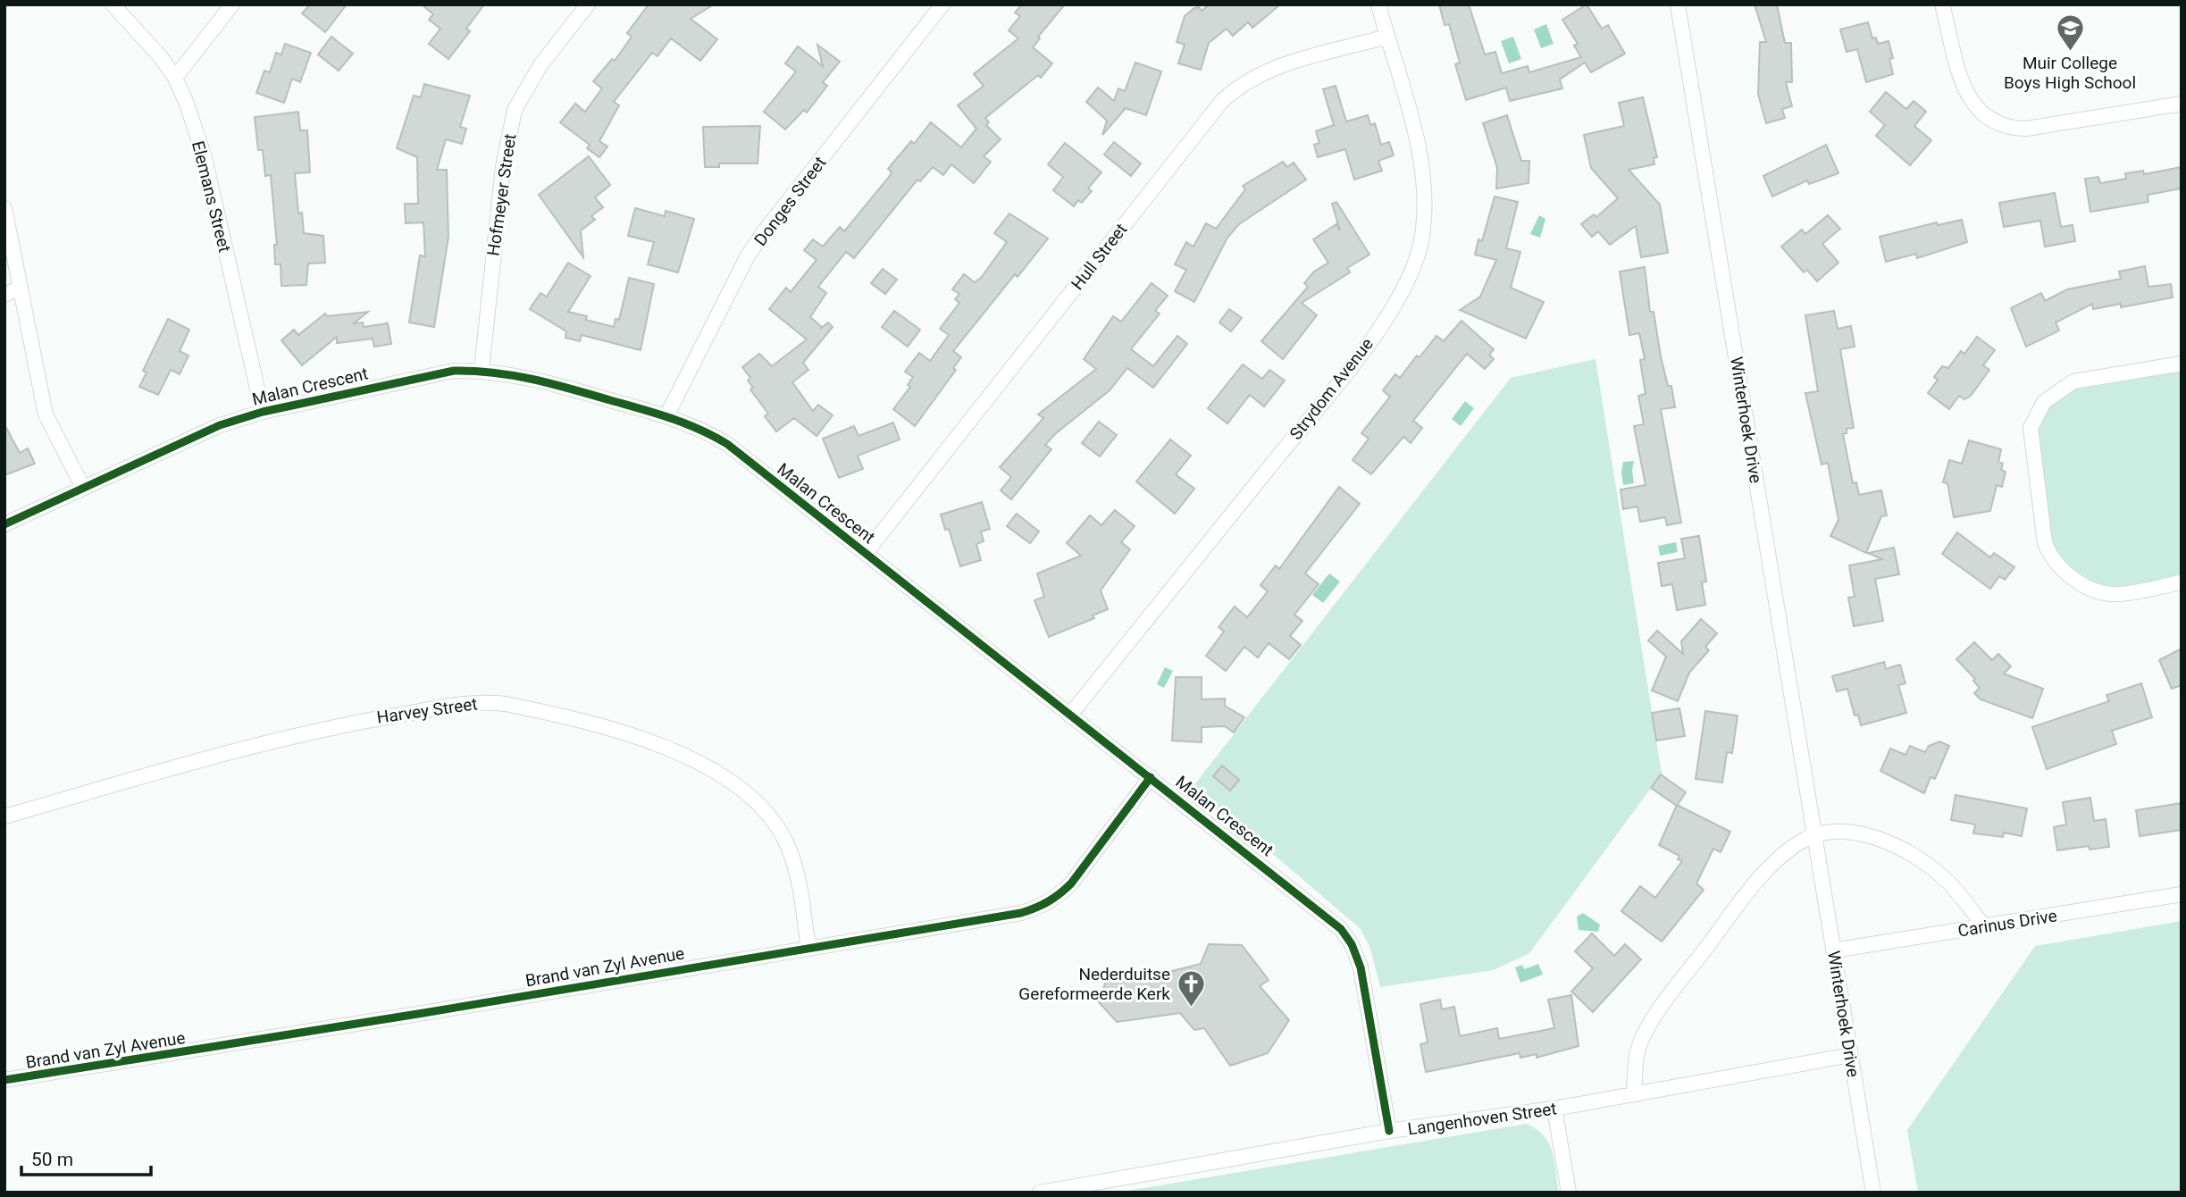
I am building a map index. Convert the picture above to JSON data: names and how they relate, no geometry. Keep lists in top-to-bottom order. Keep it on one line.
{"streets":{"street":["Hofmeyer Street","Elemans Street","Donges Street","Hull Street","Malan Crescent","Strydom Avenue","Winterhoek Drive","Harvey Street","Carinus Drive","Brand van Zyl Avenue","Langenhoven Street"]},"crossings":[["Hofmeyer Street","Malan Crescent"],["Elemans Street","Malan Crescent"],["Donges Street","Malan Crescent"],["Hull Street","Malan Crescent"],["Hull Street","Strydom Avenue"],["Malan Crescent","Strydom Avenue"],["Malan Crescent","Brand van Zyl Avenue"],["Malan Crescent","Langenhoven Street"],["Winterhoek Drive","Carinus Drive"],["Winterhoek Drive","Langenhoven Street"],["Harvey Street","Brand van Zyl Avenue"]],"places":{"school or university":["Muir College Boys High School"],"church":["Nederduitse Gereformeerde Kerk"]},"scale_bar":"50 m"}
